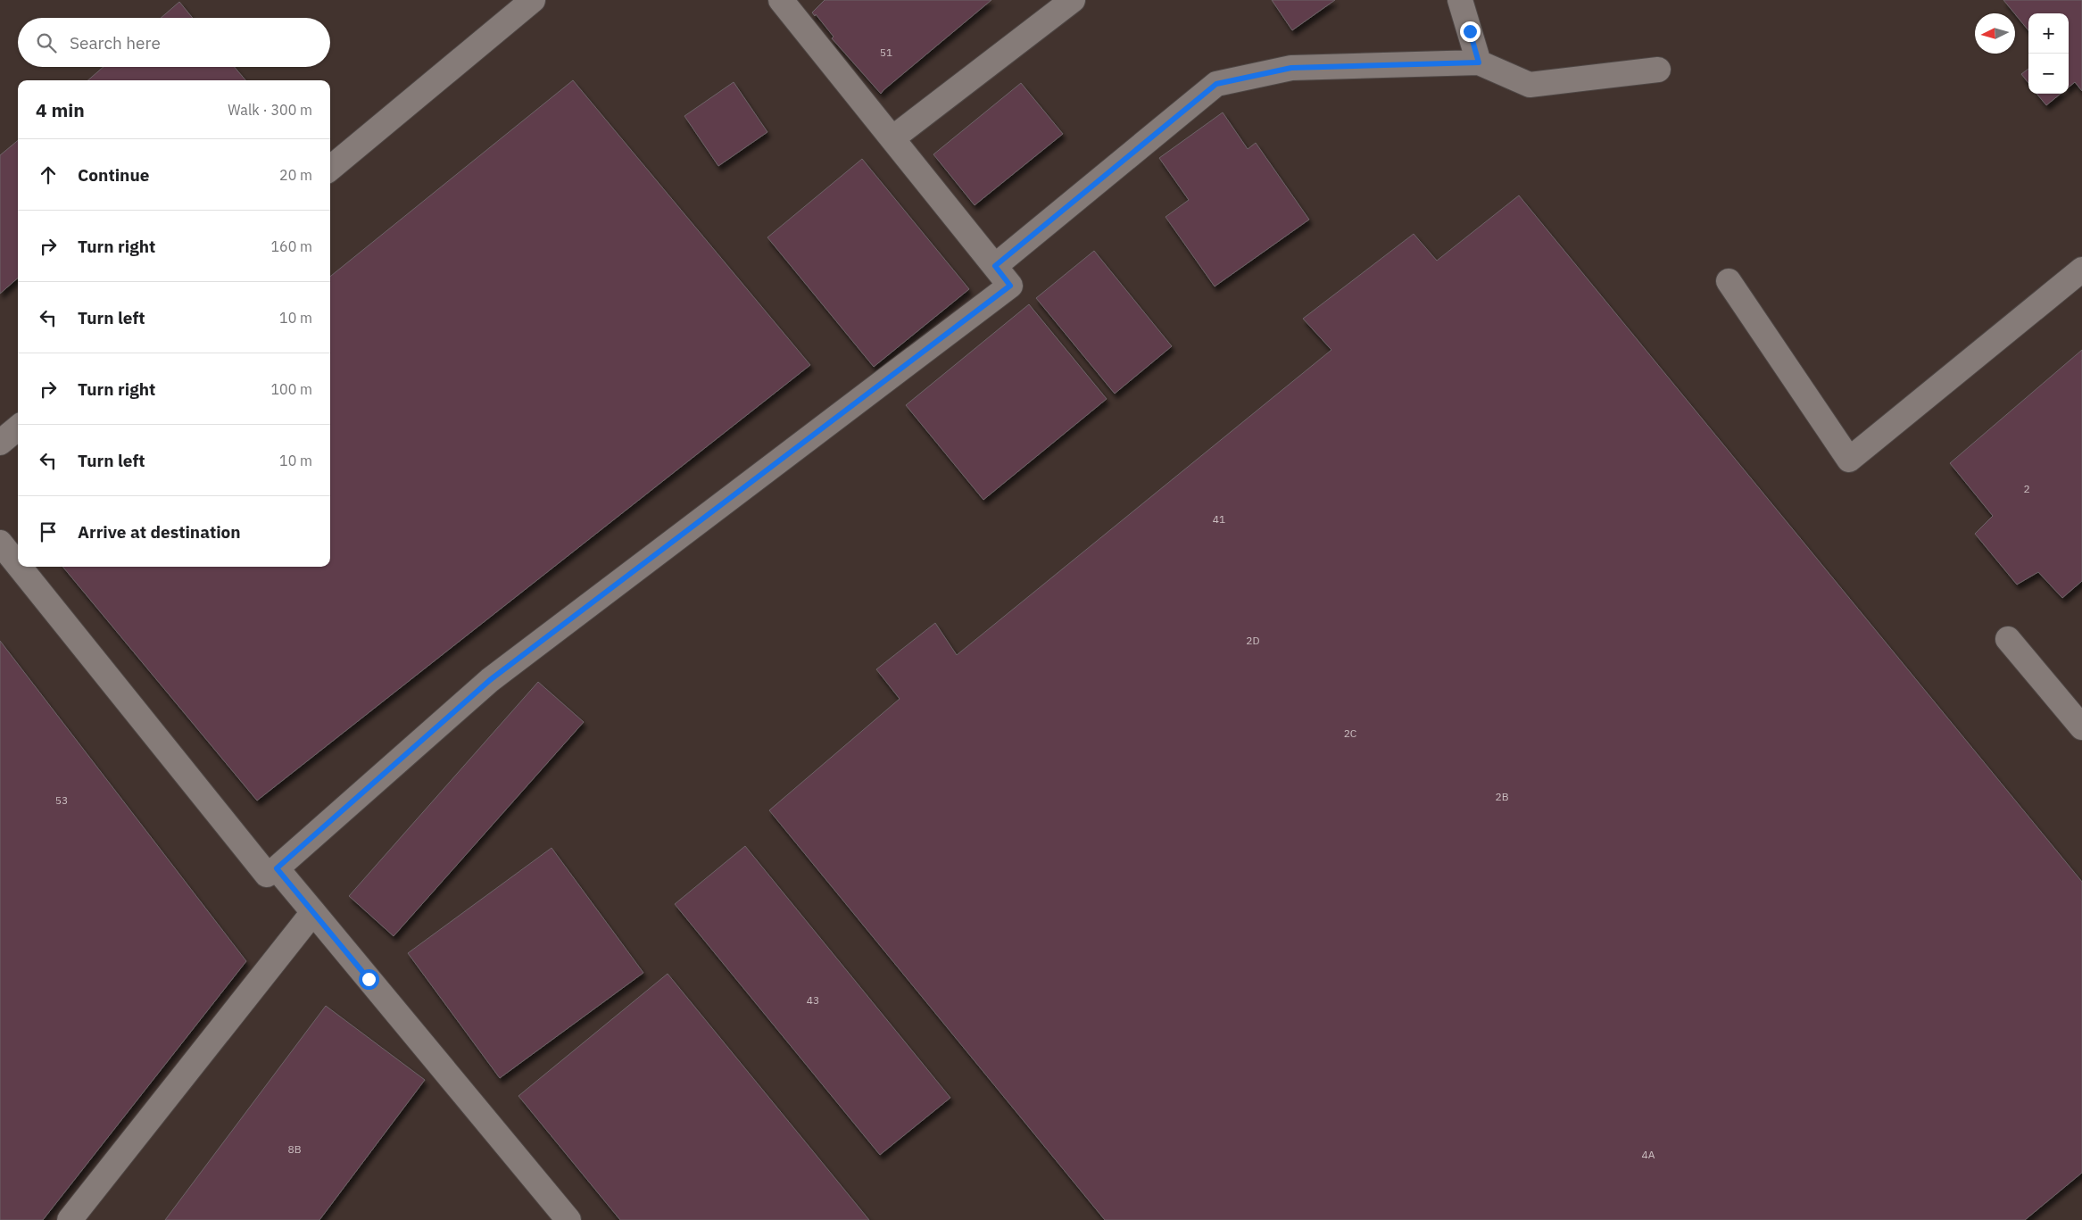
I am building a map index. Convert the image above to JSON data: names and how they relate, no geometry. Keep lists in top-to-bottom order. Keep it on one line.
{"house_numbers":["51","2","41","2D","2C","2B","53","43","8B","4A"],"north":"left","page":{"map_buttons":["+","−"],"search":"Search here","heading":["4 min","Walk · 300 m"],"list":[["Continue","20 m"],["Turn right","160 m"],["Turn left","10 m"],["Turn right","100 m"],["Turn left","10 m"],"Arrive at destination"]}}
